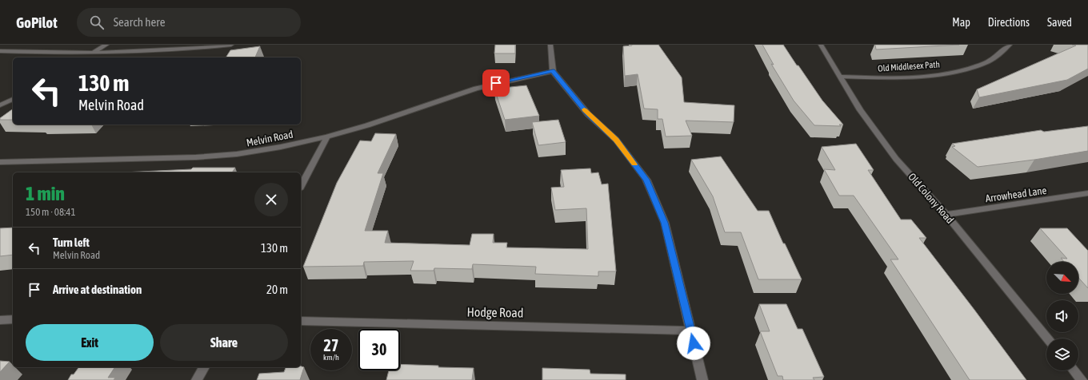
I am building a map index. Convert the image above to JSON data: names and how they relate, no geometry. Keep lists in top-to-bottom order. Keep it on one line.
{"streets":{"street":["Old Middlesex Path","Melvin Road","Arrowhead Lane","Old Colony Road","Hodge Road"]},"crossings":[["Old Middlesex Path","Old Colony Road"],["Arrowhead Lane","Old Colony Road"]],"north":"bottom right","page":{"header":"GoPilot","search":"Search here","nav":["Map","Directions","Saved"],"turn":["130 m","Melvin Road"],"heading":["1 min","150 m · 08:41"],"list":[{"name":"Turn left","note":"Melvin Road","value":"130 m"},{"name":"Arrive at destination","value":"20 m"}],"buttons":["Exit","Share"],"speed":"27 km/h","limit":"30"}}
